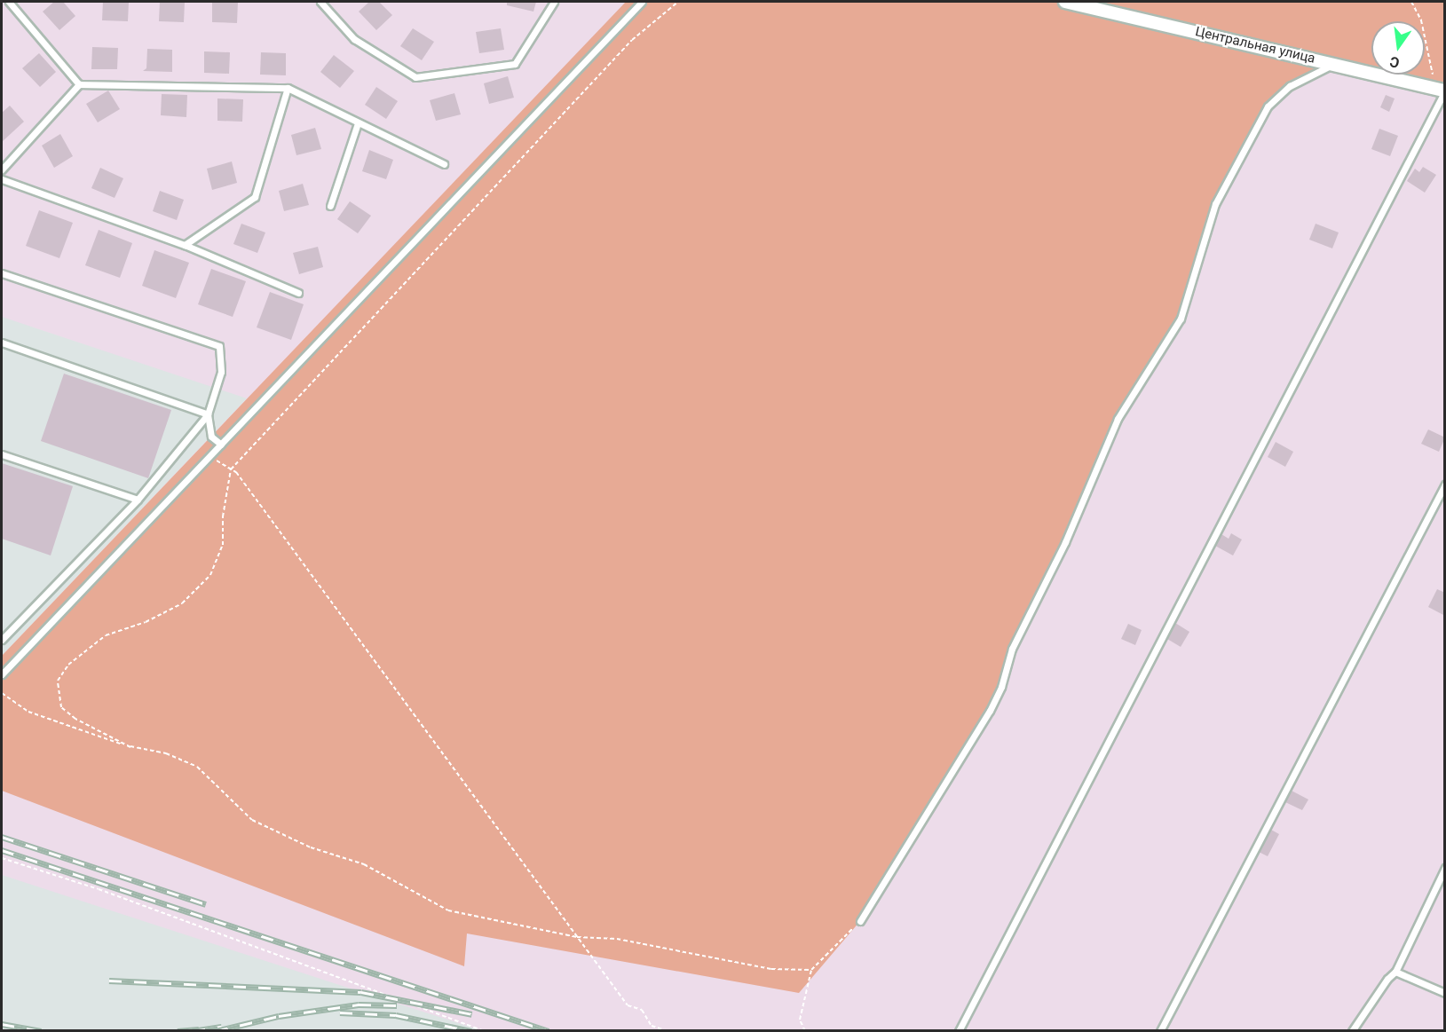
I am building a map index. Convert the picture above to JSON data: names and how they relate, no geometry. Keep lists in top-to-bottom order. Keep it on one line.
{"streets":{"street":["Центральная улица"]},"north":"bottom"}
